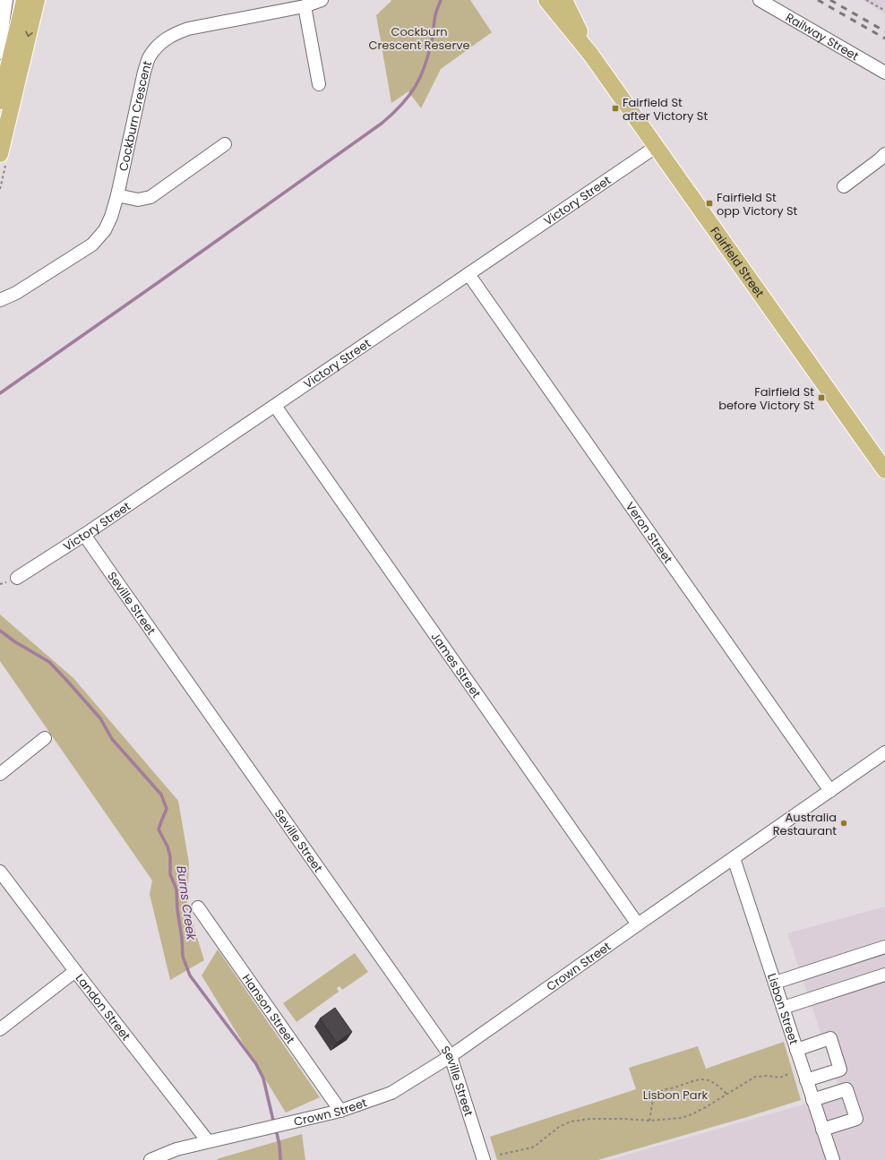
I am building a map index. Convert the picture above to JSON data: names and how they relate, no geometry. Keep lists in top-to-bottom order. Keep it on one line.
{"streets":{"main road":["Fairfield Street"],"street":["Railway Street","Cockburn Crescent","Victory Street","Veron Street","Seville Street","James Street","Crown Street","Landon Street","Hanson Street","Lisbon Street"]},"crossings":[["Victory Street","Fairfield Street"],["Victory Street","Veron Street"],["Victory Street","Seville Street"],["Victory Street","James Street"],["Veron Street","Crown Street"],["Seville Street","Crown Street"],["James Street","Crown Street"],["Crown Street","Landon Street"],["Crown Street","Hanson Street"],["Crown Street","Lisbon Street"]],"water":["Burns Creek"],"parks":["Cockburn Crescent Reserve","Lisbon Park"],"places":{"transit":["Fairfield St after Victory St","Fairfield St opp Victory St","Fairfield St before Victory St"],"other":["Australia Restaurant"]}}
